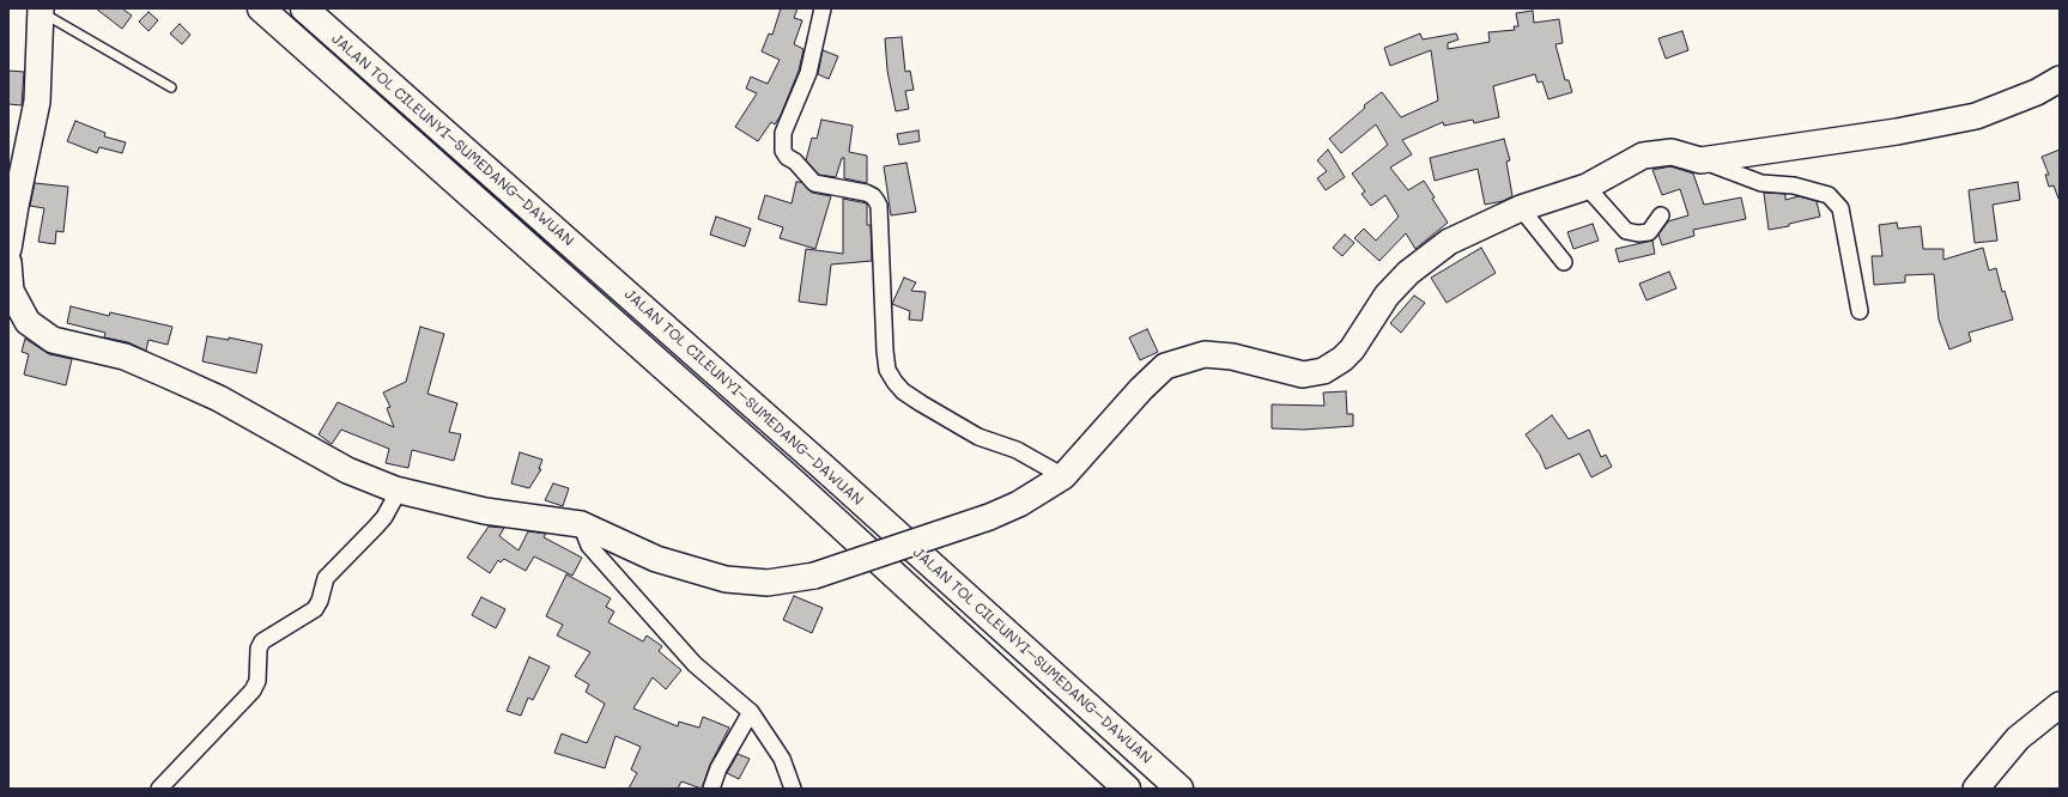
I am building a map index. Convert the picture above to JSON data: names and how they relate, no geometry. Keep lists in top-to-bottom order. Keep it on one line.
{"streets":{"highway":["JALAN TOL CILEUNYI–SUMEDANG–DAWUAN"]}}
